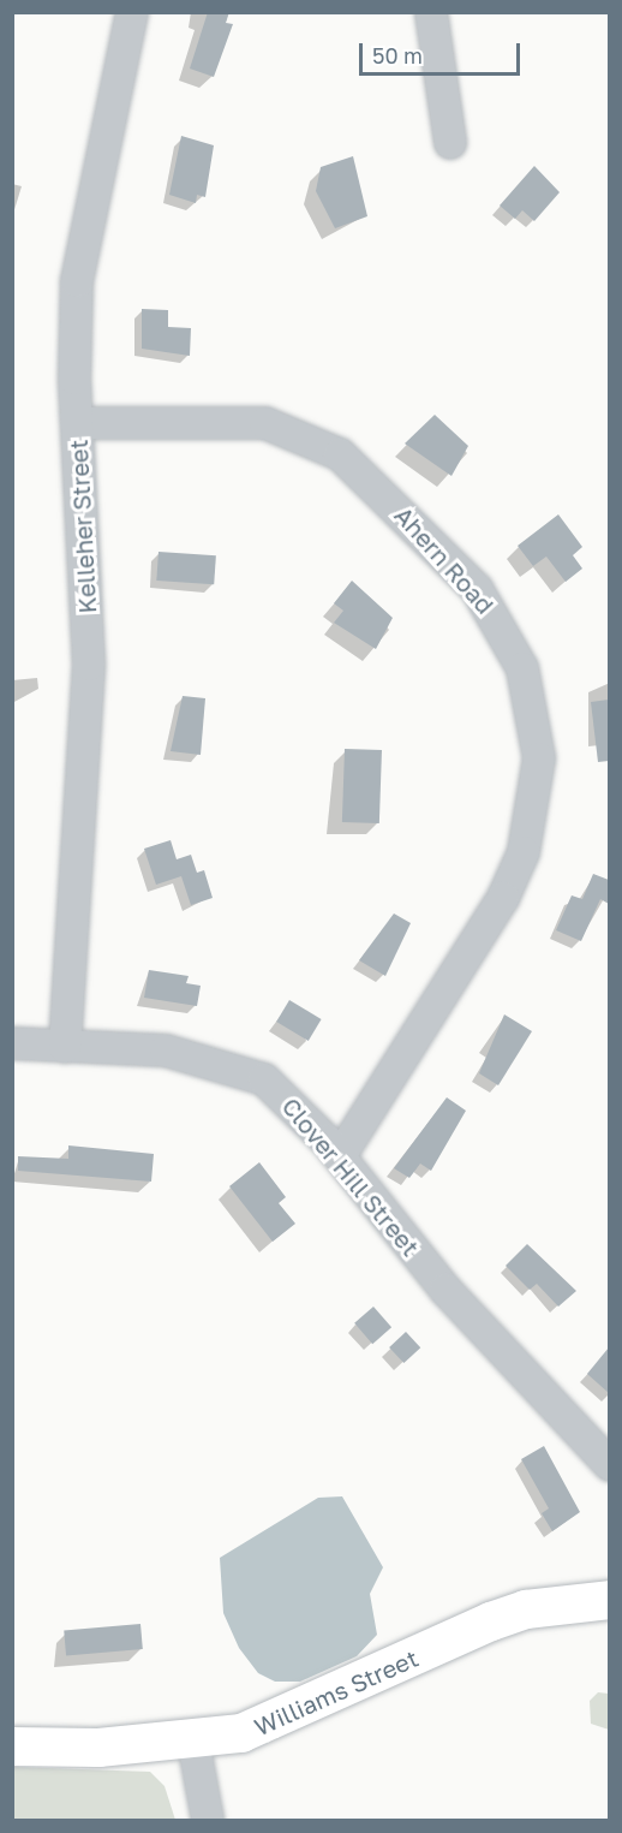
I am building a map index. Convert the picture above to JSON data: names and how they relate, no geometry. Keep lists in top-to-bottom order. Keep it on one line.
{"streets":{"main road":["Williams Street"],"street":["Kelleher Street","Ahern Road","Clover Hill Street"]},"crossings":[["Kelleher Street","Ahern Road"],["Kelleher Street","Clover Hill Street"],["Ahern Road","Clover Hill Street"]],"scale_bar":"50 m"}
